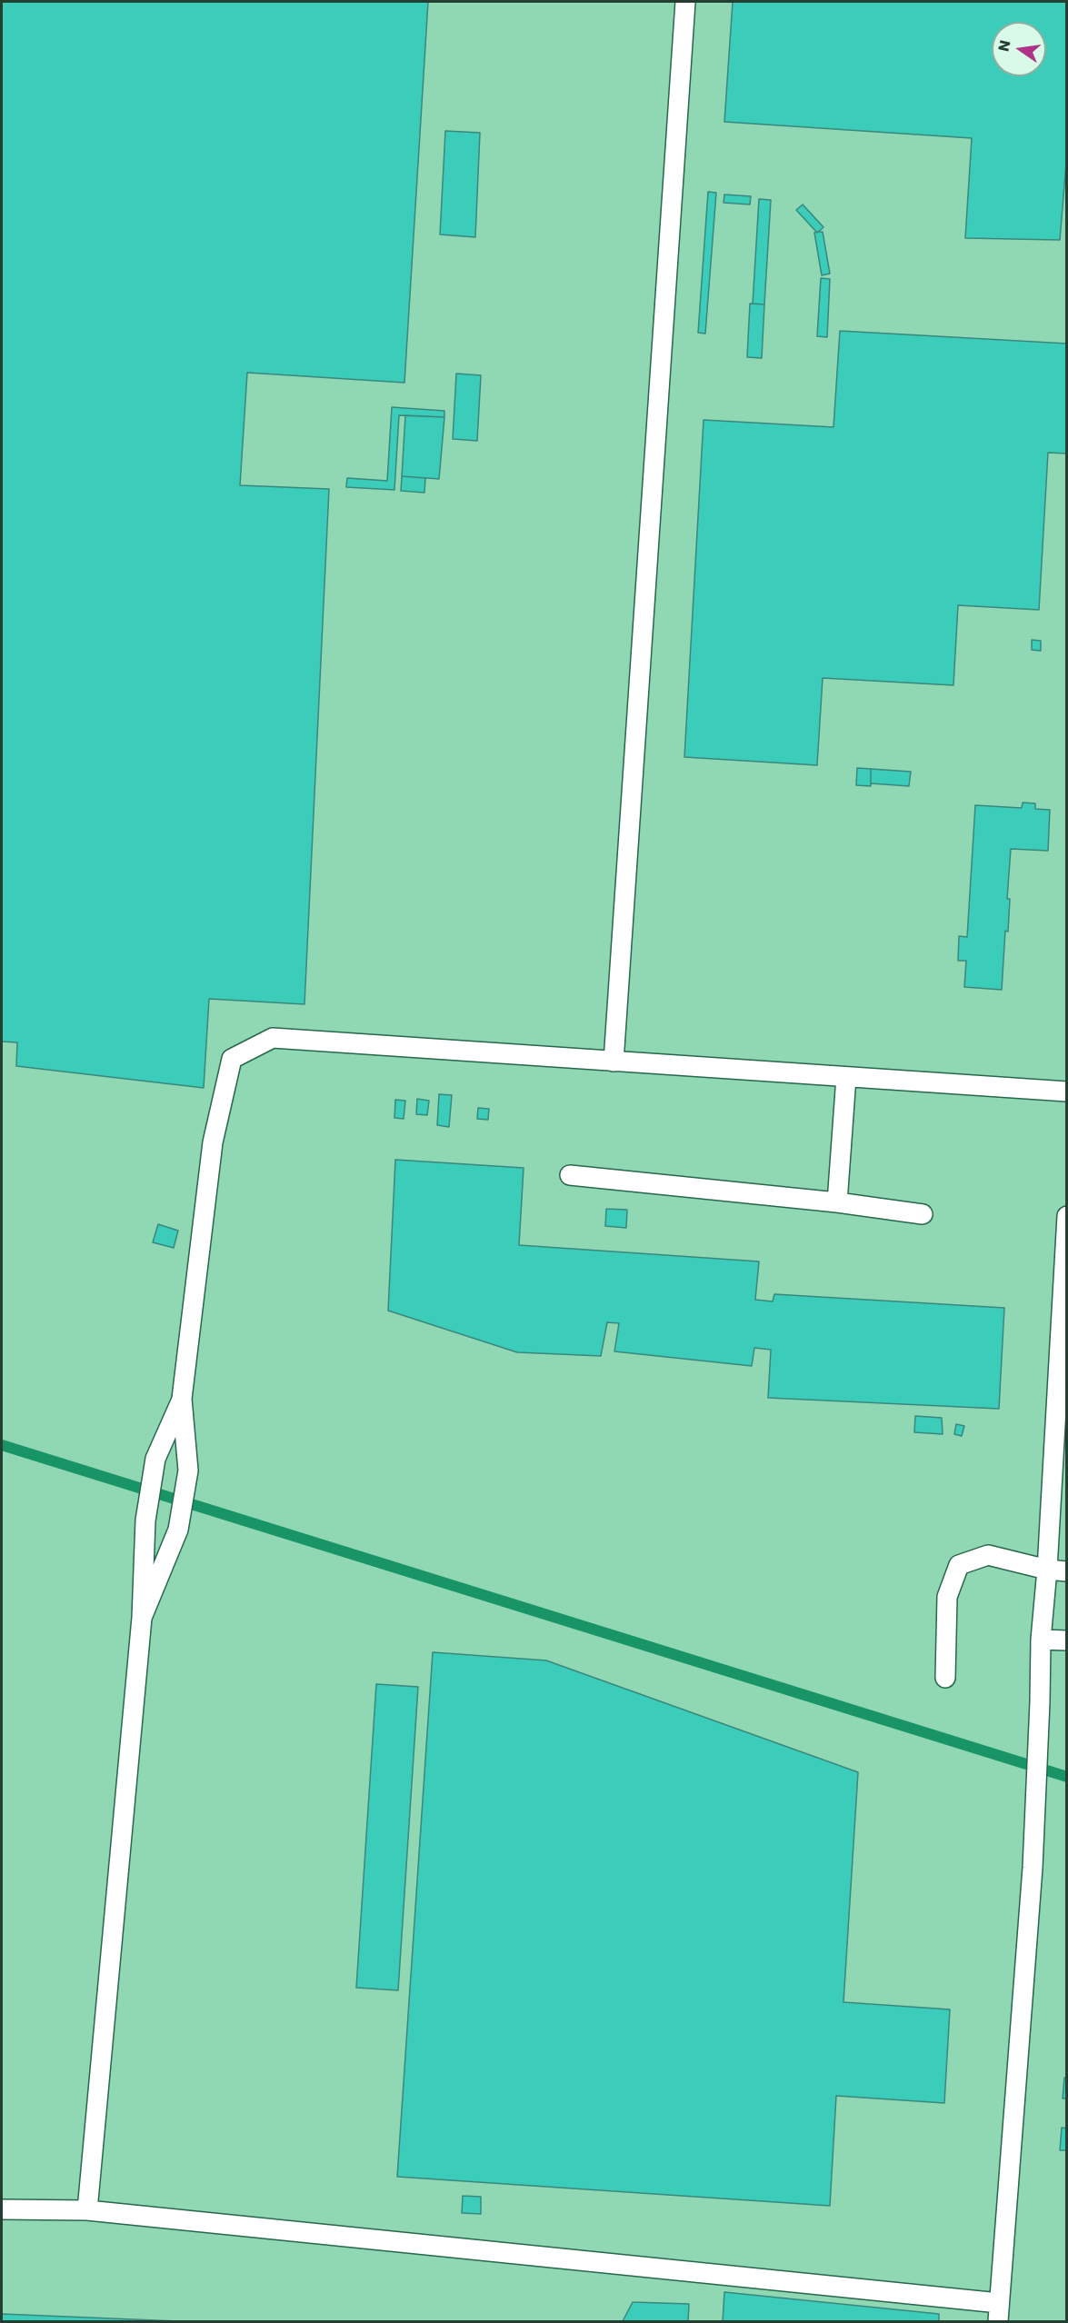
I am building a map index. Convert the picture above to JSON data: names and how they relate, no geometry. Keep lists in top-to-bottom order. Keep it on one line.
{"north":"left"}
